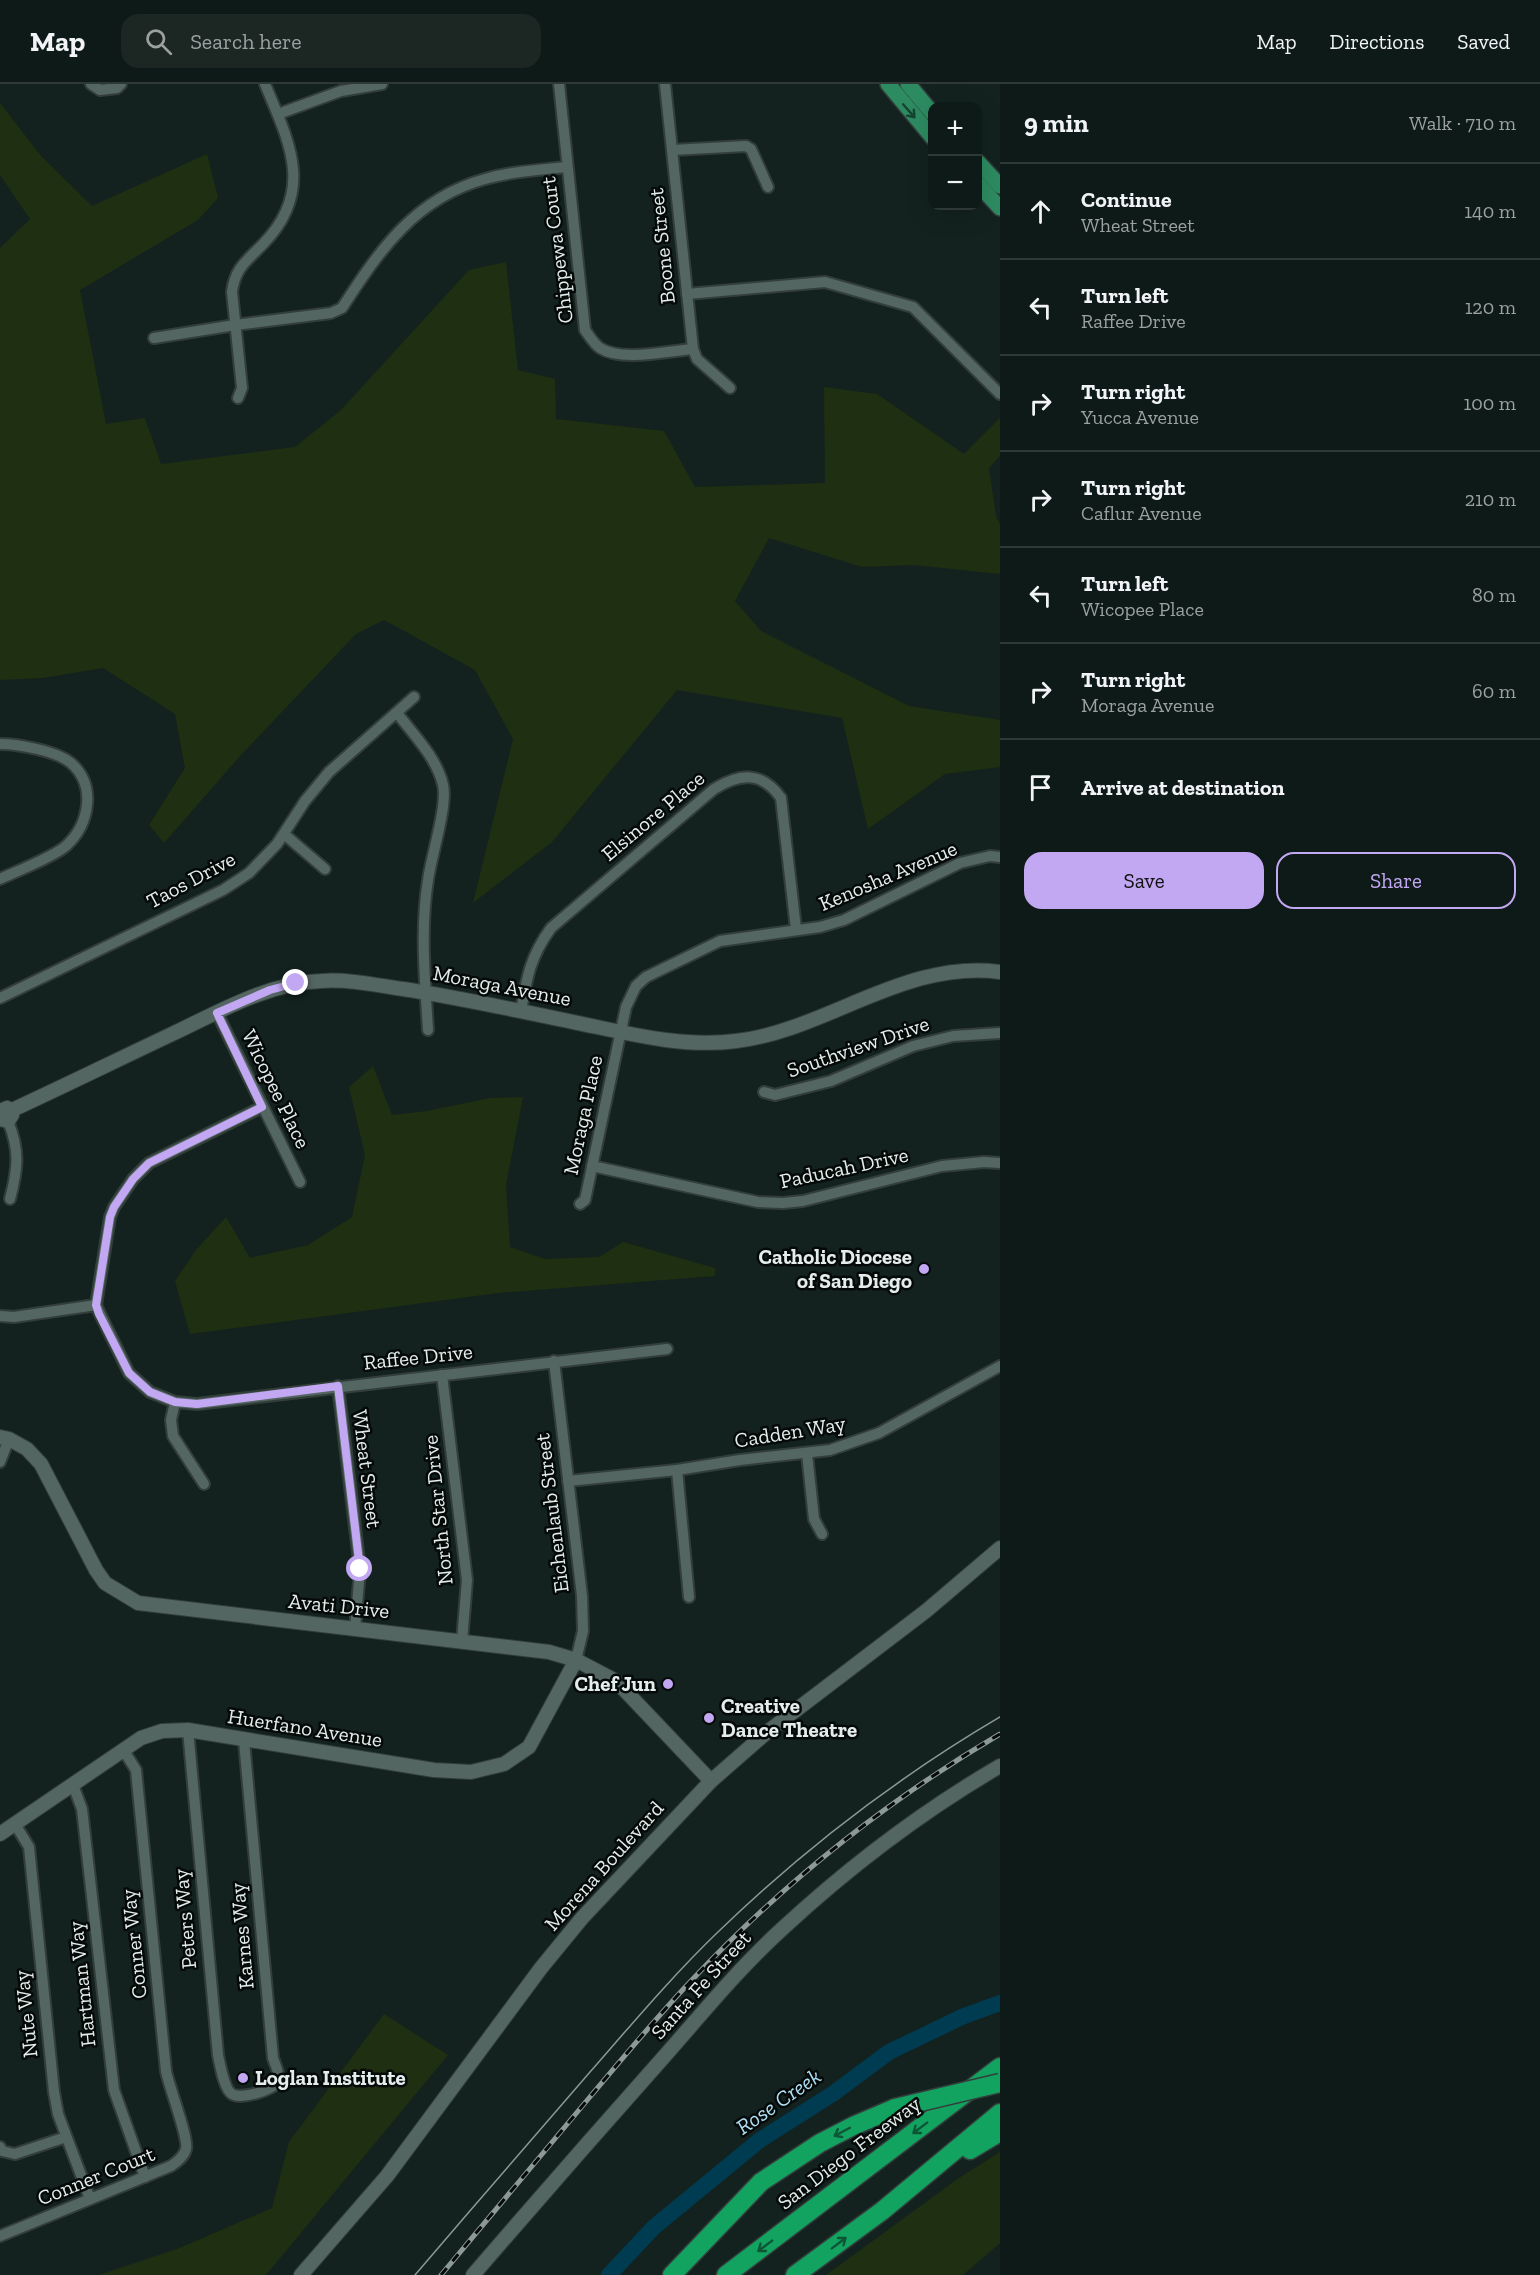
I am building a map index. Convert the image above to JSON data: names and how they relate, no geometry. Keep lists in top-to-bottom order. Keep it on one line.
{"streets":{"highway":["San Diego Freeway"],"street":["Boone Street","Chippewa Court","Elsinore Place","Kenosha Avenue","Taos Drive","Moraga Avenue","Southview Drive","Wicopee Place","Moraga Place","Paducah Drive","Raffee Drive","Cadden Way","Wheat Street","North Star Drive","Eichenlaub Street","Avati Drive","Huerfano Avenue","Morena Boulevard","Peters Way","Karnes Way","Conner Way","Hartman Way","Santa Fe Street","Nute Way","Conner Court"]},"crossings":[["Boone Street","Chippewa Court"],["Elsinore Place","Kenosha Avenue"],["Elsinore Place","Moraga Avenue"],["Kenosha Avenue","Moraga Avenue"],["Kenosha Avenue","Moraga Place"],["Moraga Avenue","Wicopee Place"],["Moraga Avenue","Moraga Place"],["Moraga Place","Paducah Drive"],["Raffee Drive","Wheat Street"],["Raffee Drive","North Star Drive"],["Raffee Drive","Eichenlaub Street"],["Cadden Way","Eichenlaub Street"],["Wheat Street","Avati Drive"],["North Star Drive","Avati Drive"],["Eichenlaub Street","Avati Drive"],["Eichenlaub Street","Huerfano Avenue"],["Avati Drive","Huerfano Avenue"],["Avati Drive","Morena Boulevard"],["Huerfano Avenue","Peters Way"],["Huerfano Avenue","Karnes Way"],["Huerfano Avenue","Conner Way"],["Huerfano Avenue","Hartman Way"],["Huerfano Avenue","Nute Way"],["Peters Way","Karnes Way"],["Conner Way","Conner Court"],["Hartman Way","Conner Court"],["Nute Way","Conner Court"]],"water":["Rose Creek"],"places":["Catholic Diocese of San Diego","Chef Jun","Creative Dance Theatre","Loglan Institute"],"page":{"header":"Map","search":"Search here","nav":["Map","Directions","Saved"],"heading":["9 min","Walk · 710 m"],"map_buttons":["+","−"],"list":[["Continue","Wheat Street","140 m"],["Turn left","Raffee Drive","120 m"],["Turn right","Yucca Avenue","100 m"],["Turn right","Caflur Avenue","210 m"],["Turn left","Wicopee Place","80 m"],["Turn right","Moraga Avenue","60 m"],"Arrive at destination"],"buttons":["Save","Share"]}}
